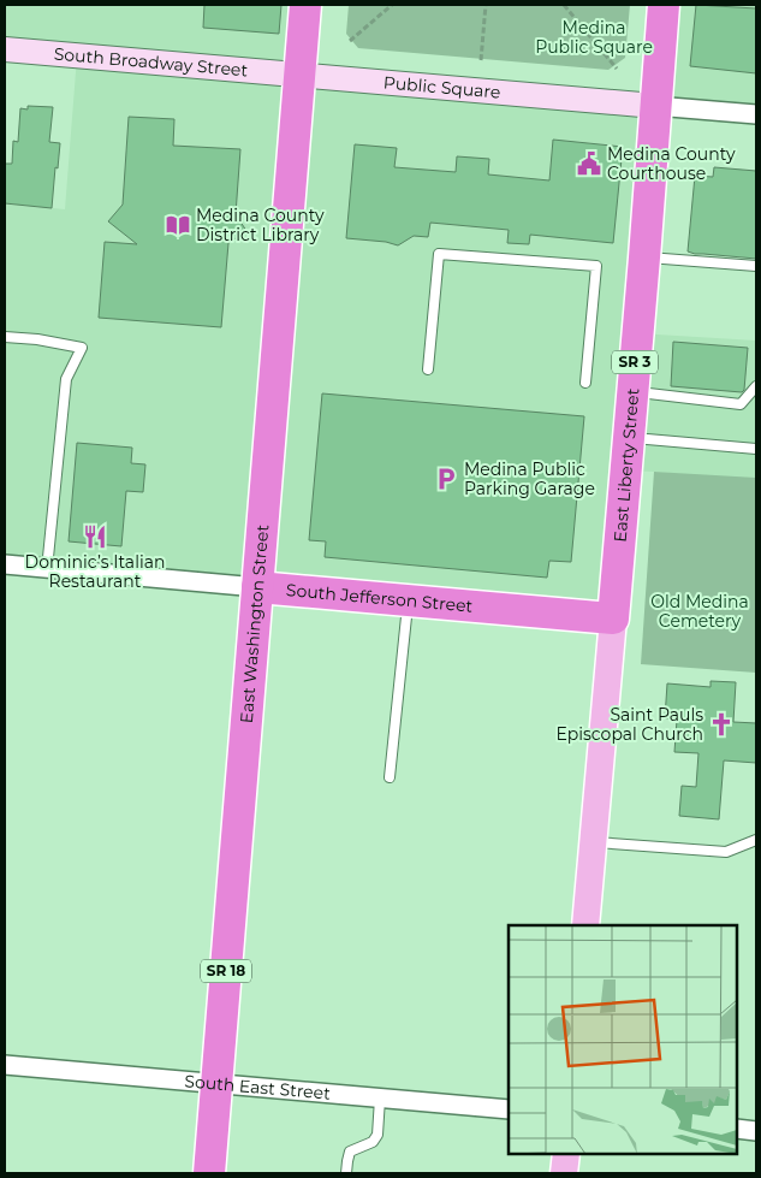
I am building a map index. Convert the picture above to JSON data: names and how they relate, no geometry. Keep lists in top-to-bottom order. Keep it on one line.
{"streets":{"highway":["SR 3","East Liberty Street","South Jefferson Street","East Washington Street","SR 18"],"main road":["South Broadway Street","Public Square"],"street":["South East Street"]},"crossings":[["South Broadway Street","Public Square"],["South Broadway Street","East Washington Street"],["Public Square","East Liberty Street"],["Public Square","East Washington Street"],["East Liberty Street","South Jefferson Street"],["South Jefferson Street","East Washington Street"],["East Washington Street","South East Street"]],"parks":["Medina Public Square","Old Medina Cemetery"],"places":{"public building":["Medina County Courthouse"],"library":["Medina County District Library"],"parking":["Medina Public Parking Garage"],"restaurant":["Dominic’s Italian Restaurant"],"church":["Saint Pauls Episcopal Church"]}}
